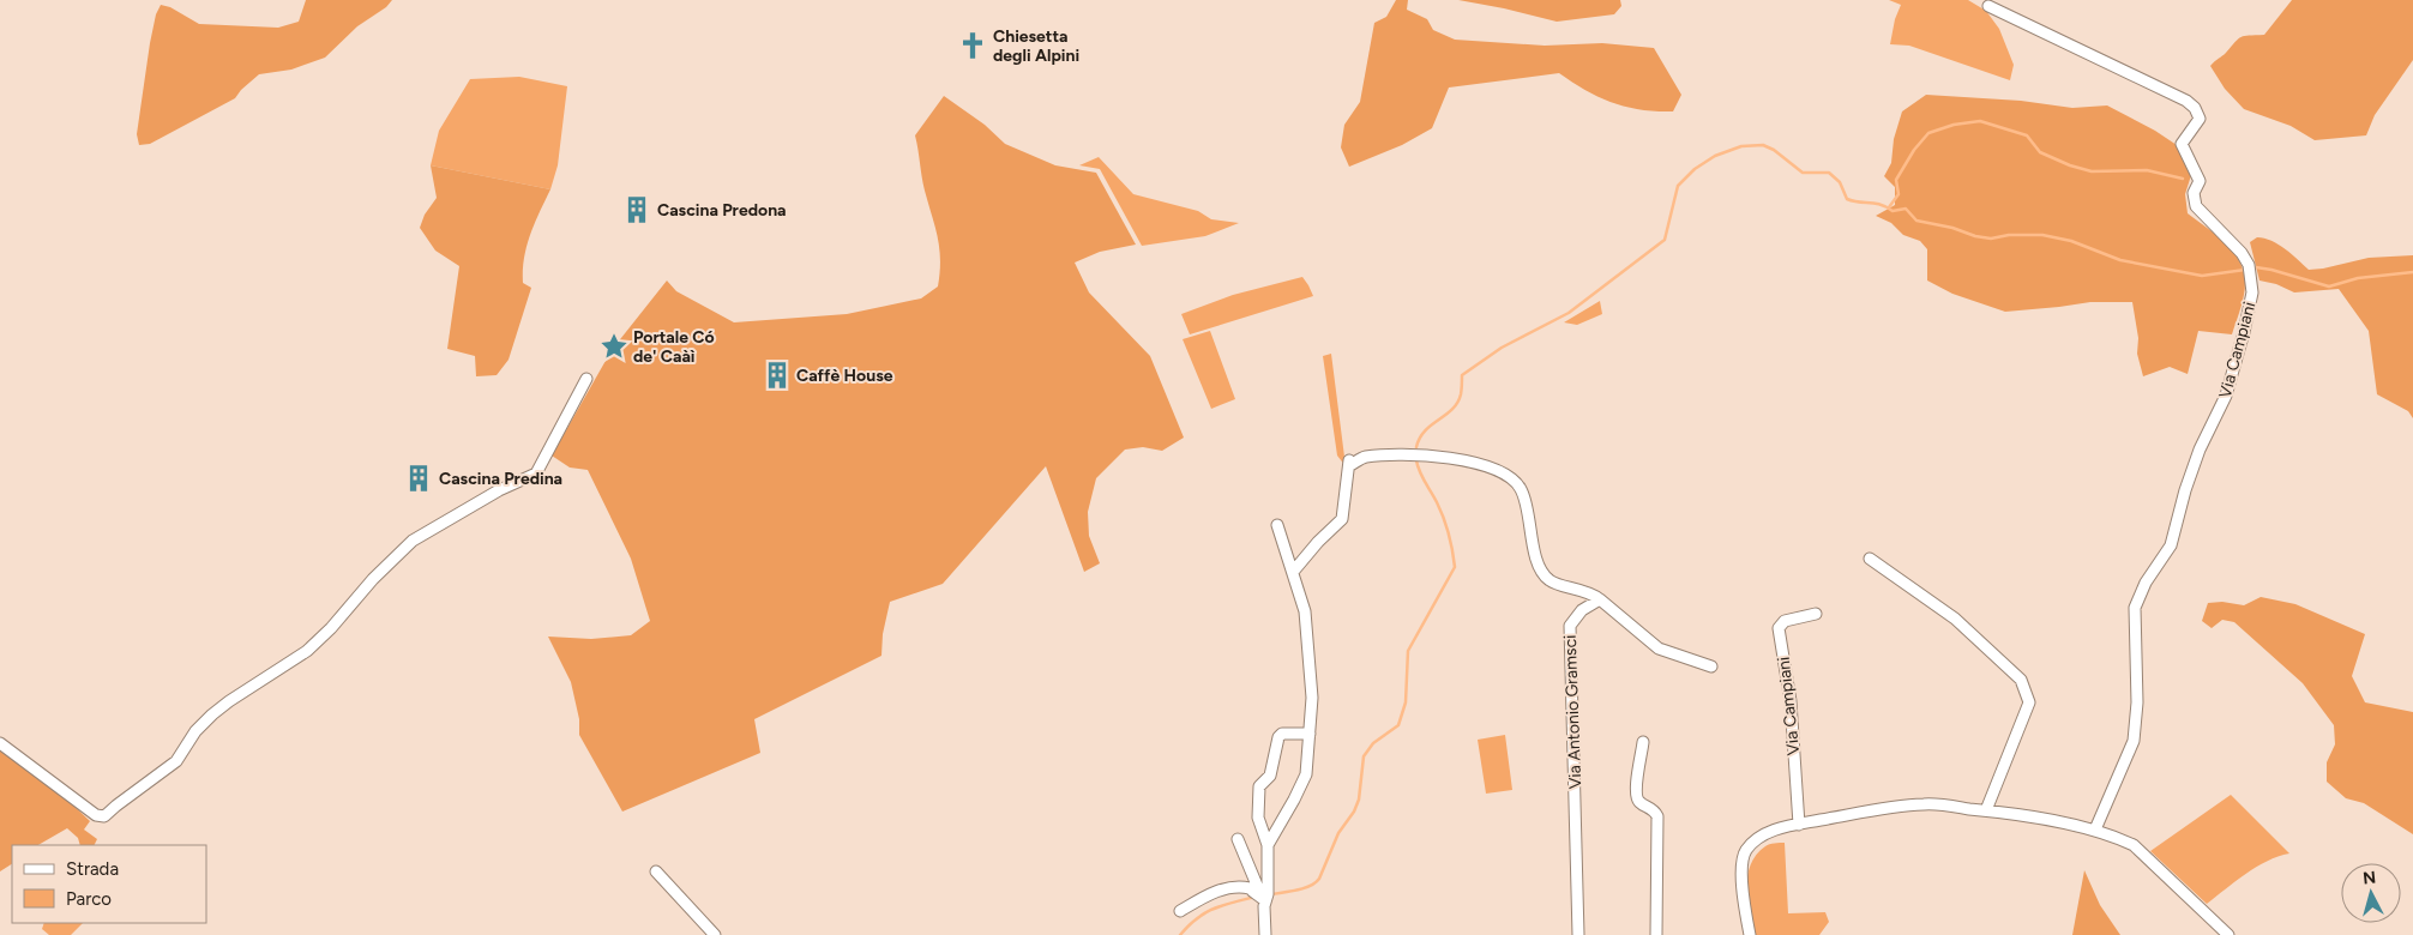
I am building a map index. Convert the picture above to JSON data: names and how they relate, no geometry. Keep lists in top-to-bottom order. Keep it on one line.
{"streets":{"street":["Via Campiani","Via Antonio Gramsci"]},"places":{"church":["Chiesetta degli Alpini"],"building":["Cascina Predona","Caffè House","Cascina Predina"],"place":["Portale Có de' Caàì"]},"legend":["Strada","Parco"],"north":"top"}
